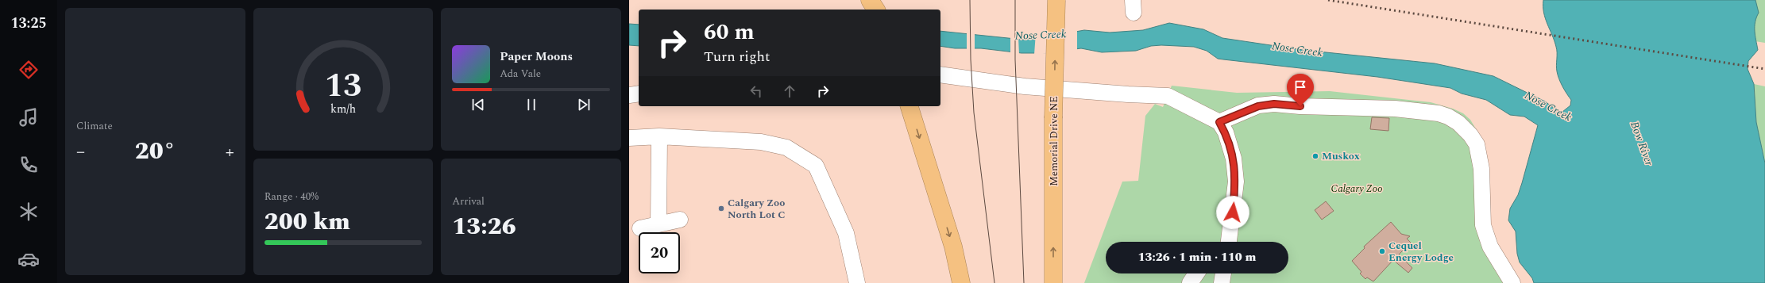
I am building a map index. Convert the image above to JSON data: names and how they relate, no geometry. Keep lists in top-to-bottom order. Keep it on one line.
{"streets":{"highway":["Memorial Drive NE"]},"water":["Nose Creek","Bow River"],"parks":["Calgary Zoo"],"places":["Muskox","Calgary Zoo North Lot C","Cequel Energy Lodge"],"page":{"tabs":"13:25","tile":["Climate",["Range · 40%","200 km"],["Arrival","13:26"]],"turn":["60 m","Turn right"],"song":["Paper Moons","Ada Vale"],"heat":["−","20°","+"],"limit":"20","trip":"13:26 · 1 min · 110 m","gauge":["13","km/h"]}}
